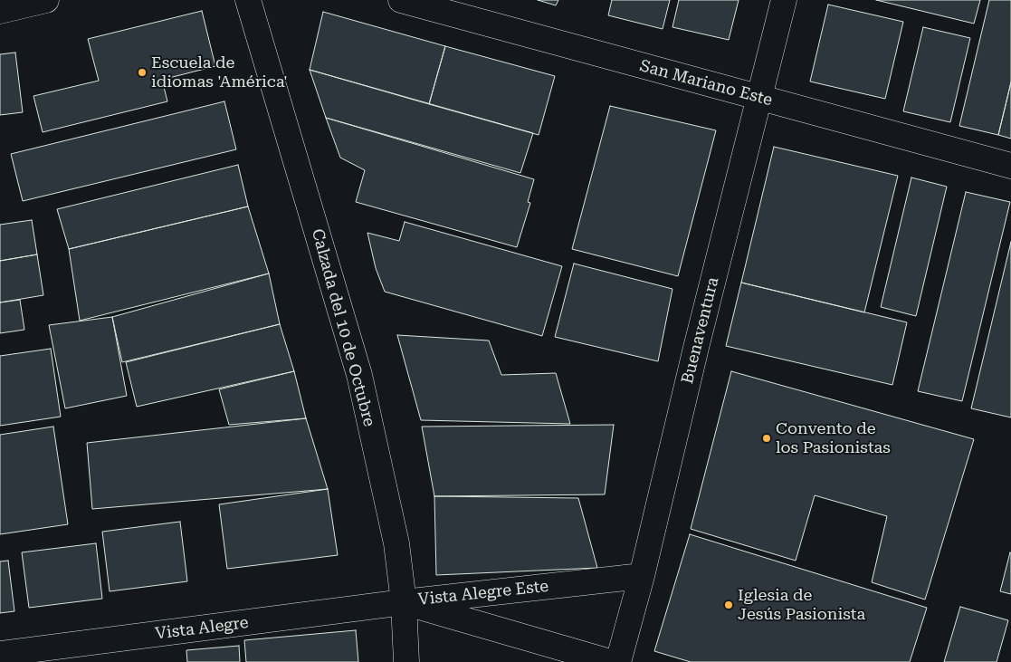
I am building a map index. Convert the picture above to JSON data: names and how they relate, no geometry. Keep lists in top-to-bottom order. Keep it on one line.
{"streets":{"street":["San Mariano Este","Calzada del 10 de Octubre","Buenaventura","Vista Alegre Este","Vista Alegre"]},"crossings":[["San Mariano Este","Buenaventura"],["Calzada del 10 de Octubre","Vista Alegre Este"],["Calzada del 10 de Octubre","Vista Alegre"],["Buenaventura","Vista Alegre Este"],["Vista Alegre Este","Vista Alegre"]],"places":["Escuela de idiomas 'América'","Convento de los Pasionistas","Iglesia de Jesús Pasionista"]}
